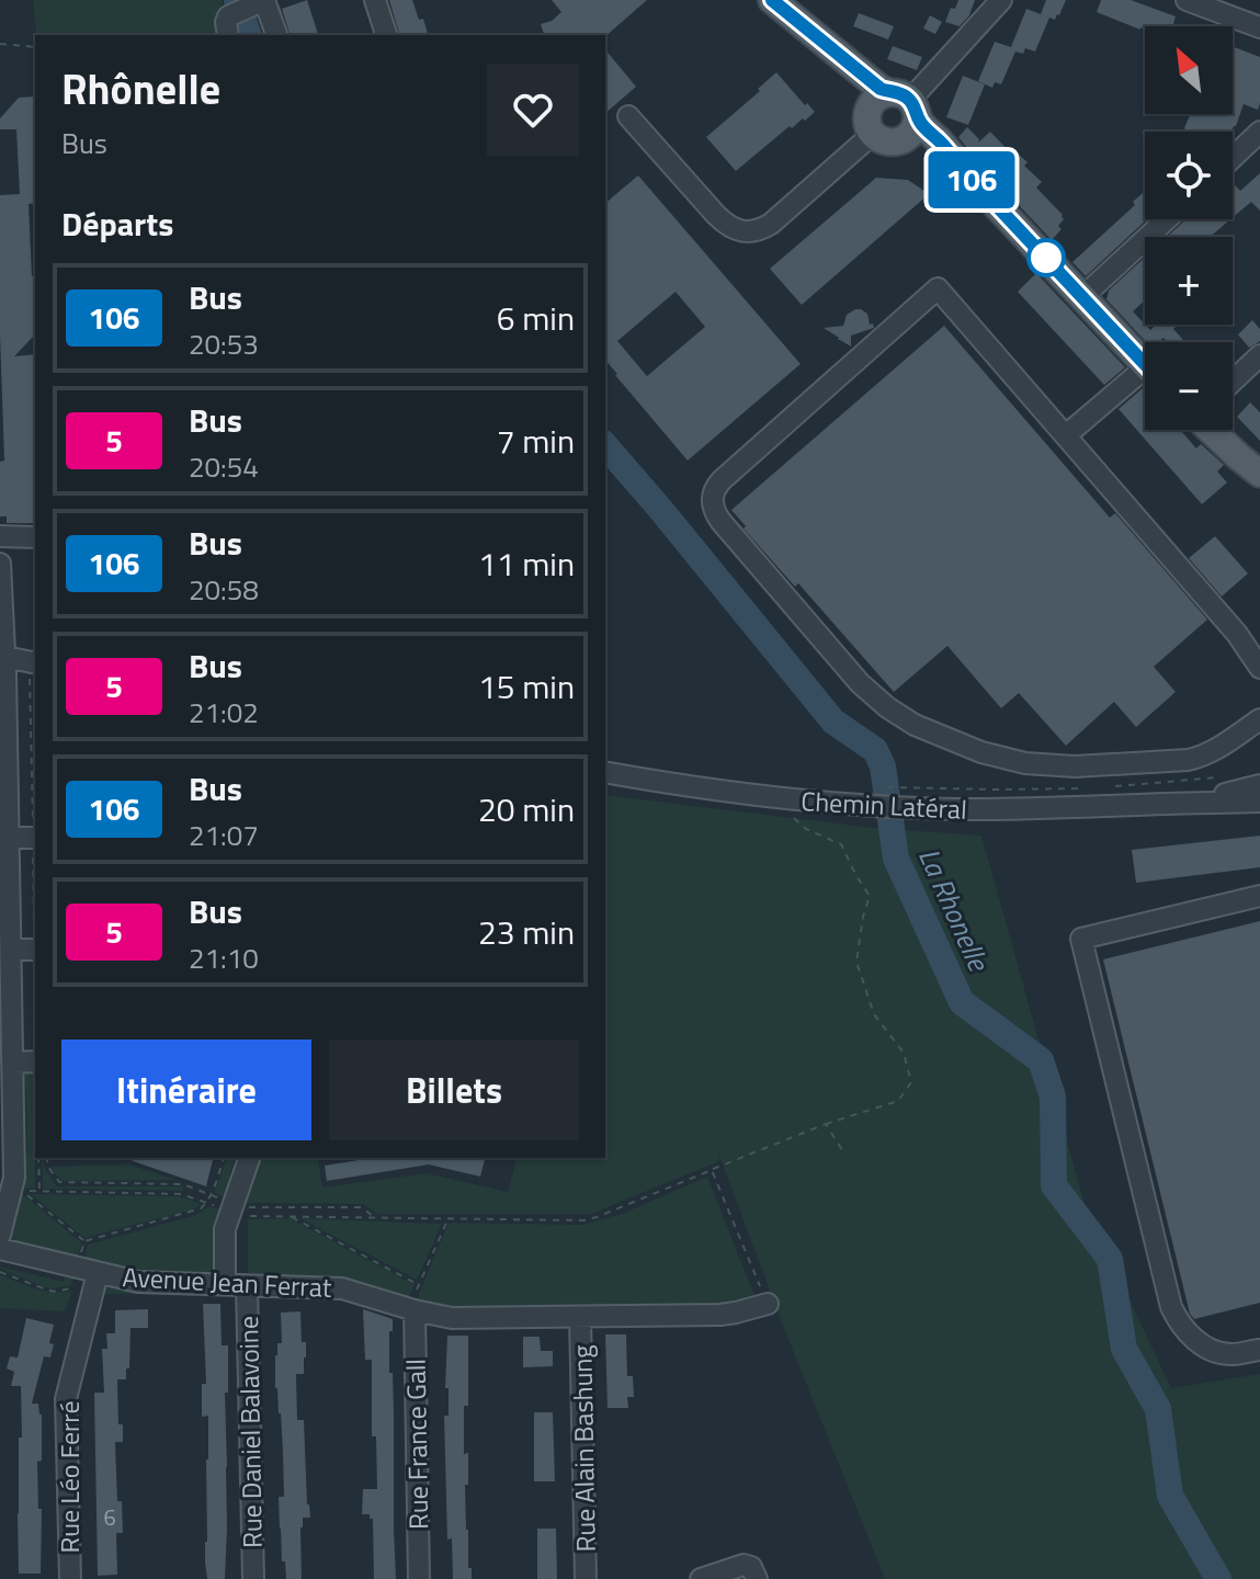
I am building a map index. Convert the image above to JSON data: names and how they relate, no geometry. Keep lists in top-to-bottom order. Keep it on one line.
{"streets":{"street":["Chemin Latéral","Avenue Jean Ferrat","Rue Daniel Balavoine","Rue France Gall","Rue Alain Bashung","Rue Léo Ferré"]},"crossings":[["Avenue Jean Ferrat","Rue Daniel Balavoine"],["Avenue Jean Ferrat","Rue France Gall"],["Avenue Jean Ferrat","Rue Alain Bashung"],["Avenue Jean Ferrat","Rue Léo Ferré"]],"water":["La Rhonelle"],"lines":["bus line 106"],"house_numbers":["6"],"north":"top left","page":{"on_map":"106","map_buttons":["+","−"],"heading":[["Rhônelle","Bus"],"Départs"],"list":[{"mark":"106","name":"Bus","note":"20:53","value":"6 min"},{"mark":"5","name":"Bus","note":"20:54","value":"7 min"},{"mark":"106","name":"Bus","note":"20:58","value":"11 min"},{"mark":"5","name":"Bus","note":"21:02","value":"15 min"},{"mark":"106","name":"Bus","note":"21:07","value":"20 min"},{"mark":"5","name":"Bus","note":"21:10","value":"23 min"}],"buttons":["Itinéraire","Billets"]}}
